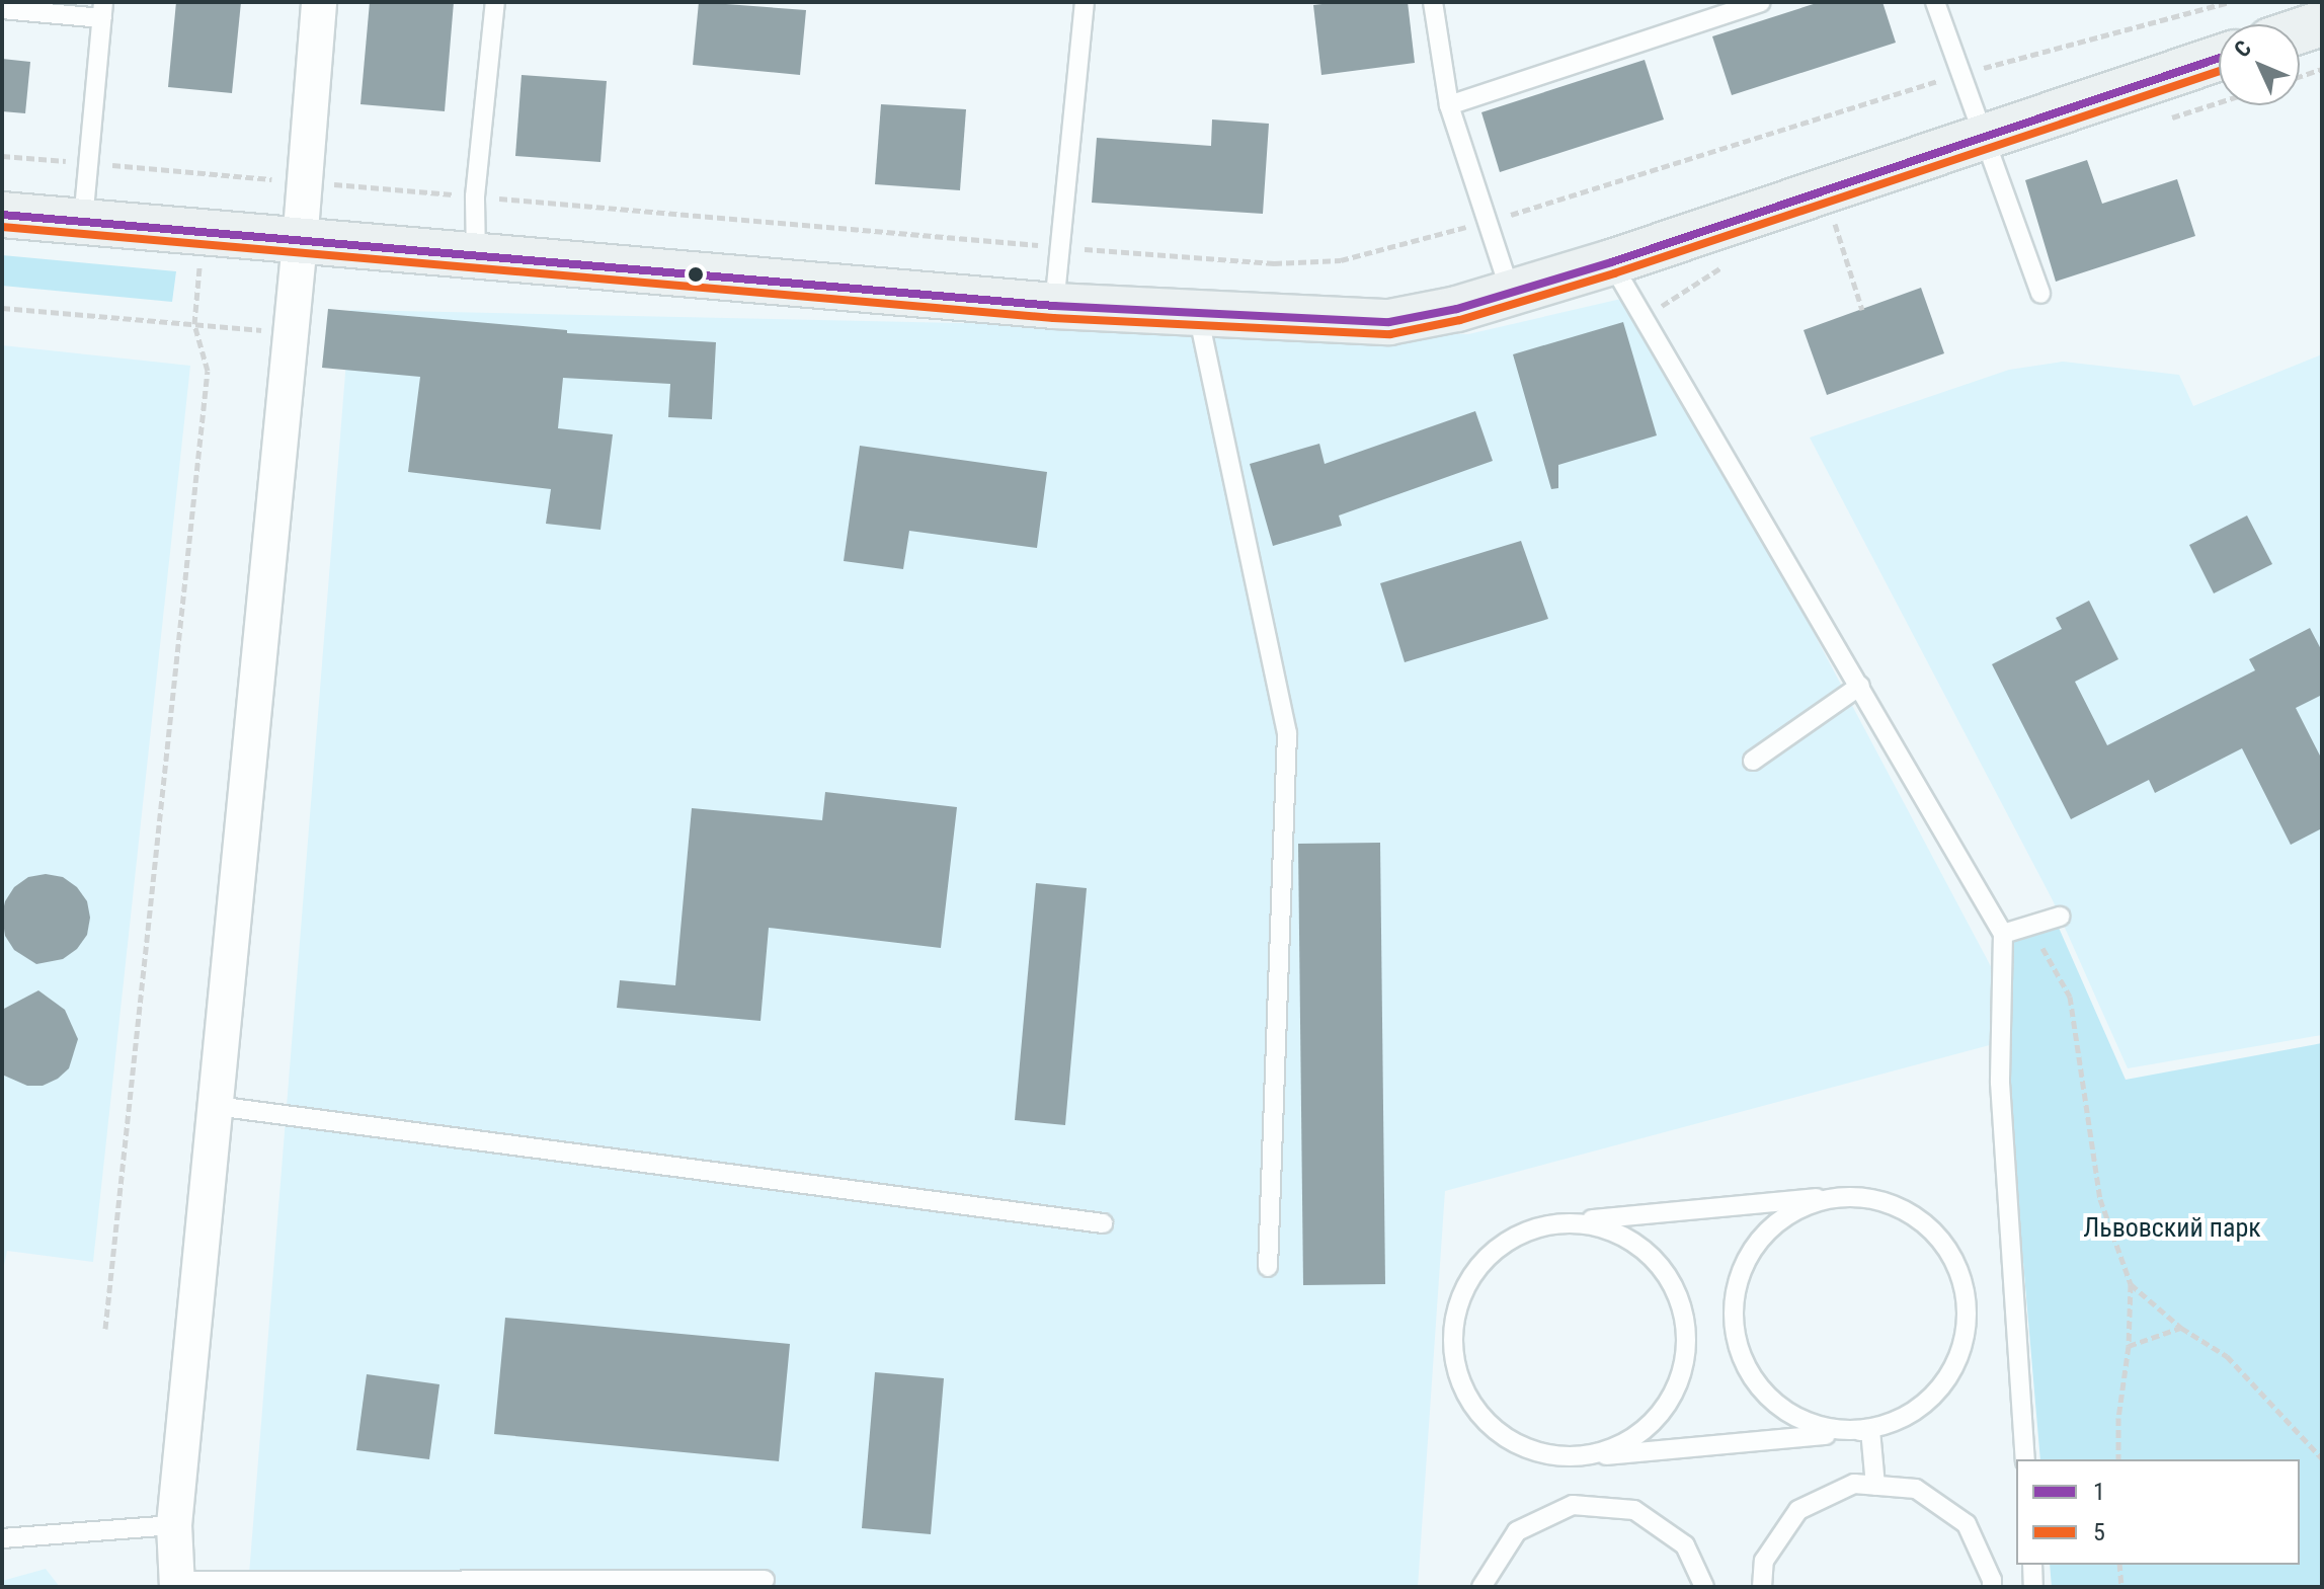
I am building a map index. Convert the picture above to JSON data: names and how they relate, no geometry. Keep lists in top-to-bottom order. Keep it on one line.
{"parks":["Львовский парк"],"lines":["transit line 1","transit line 5"],"legend":["1","5"],"north":"top left"}
